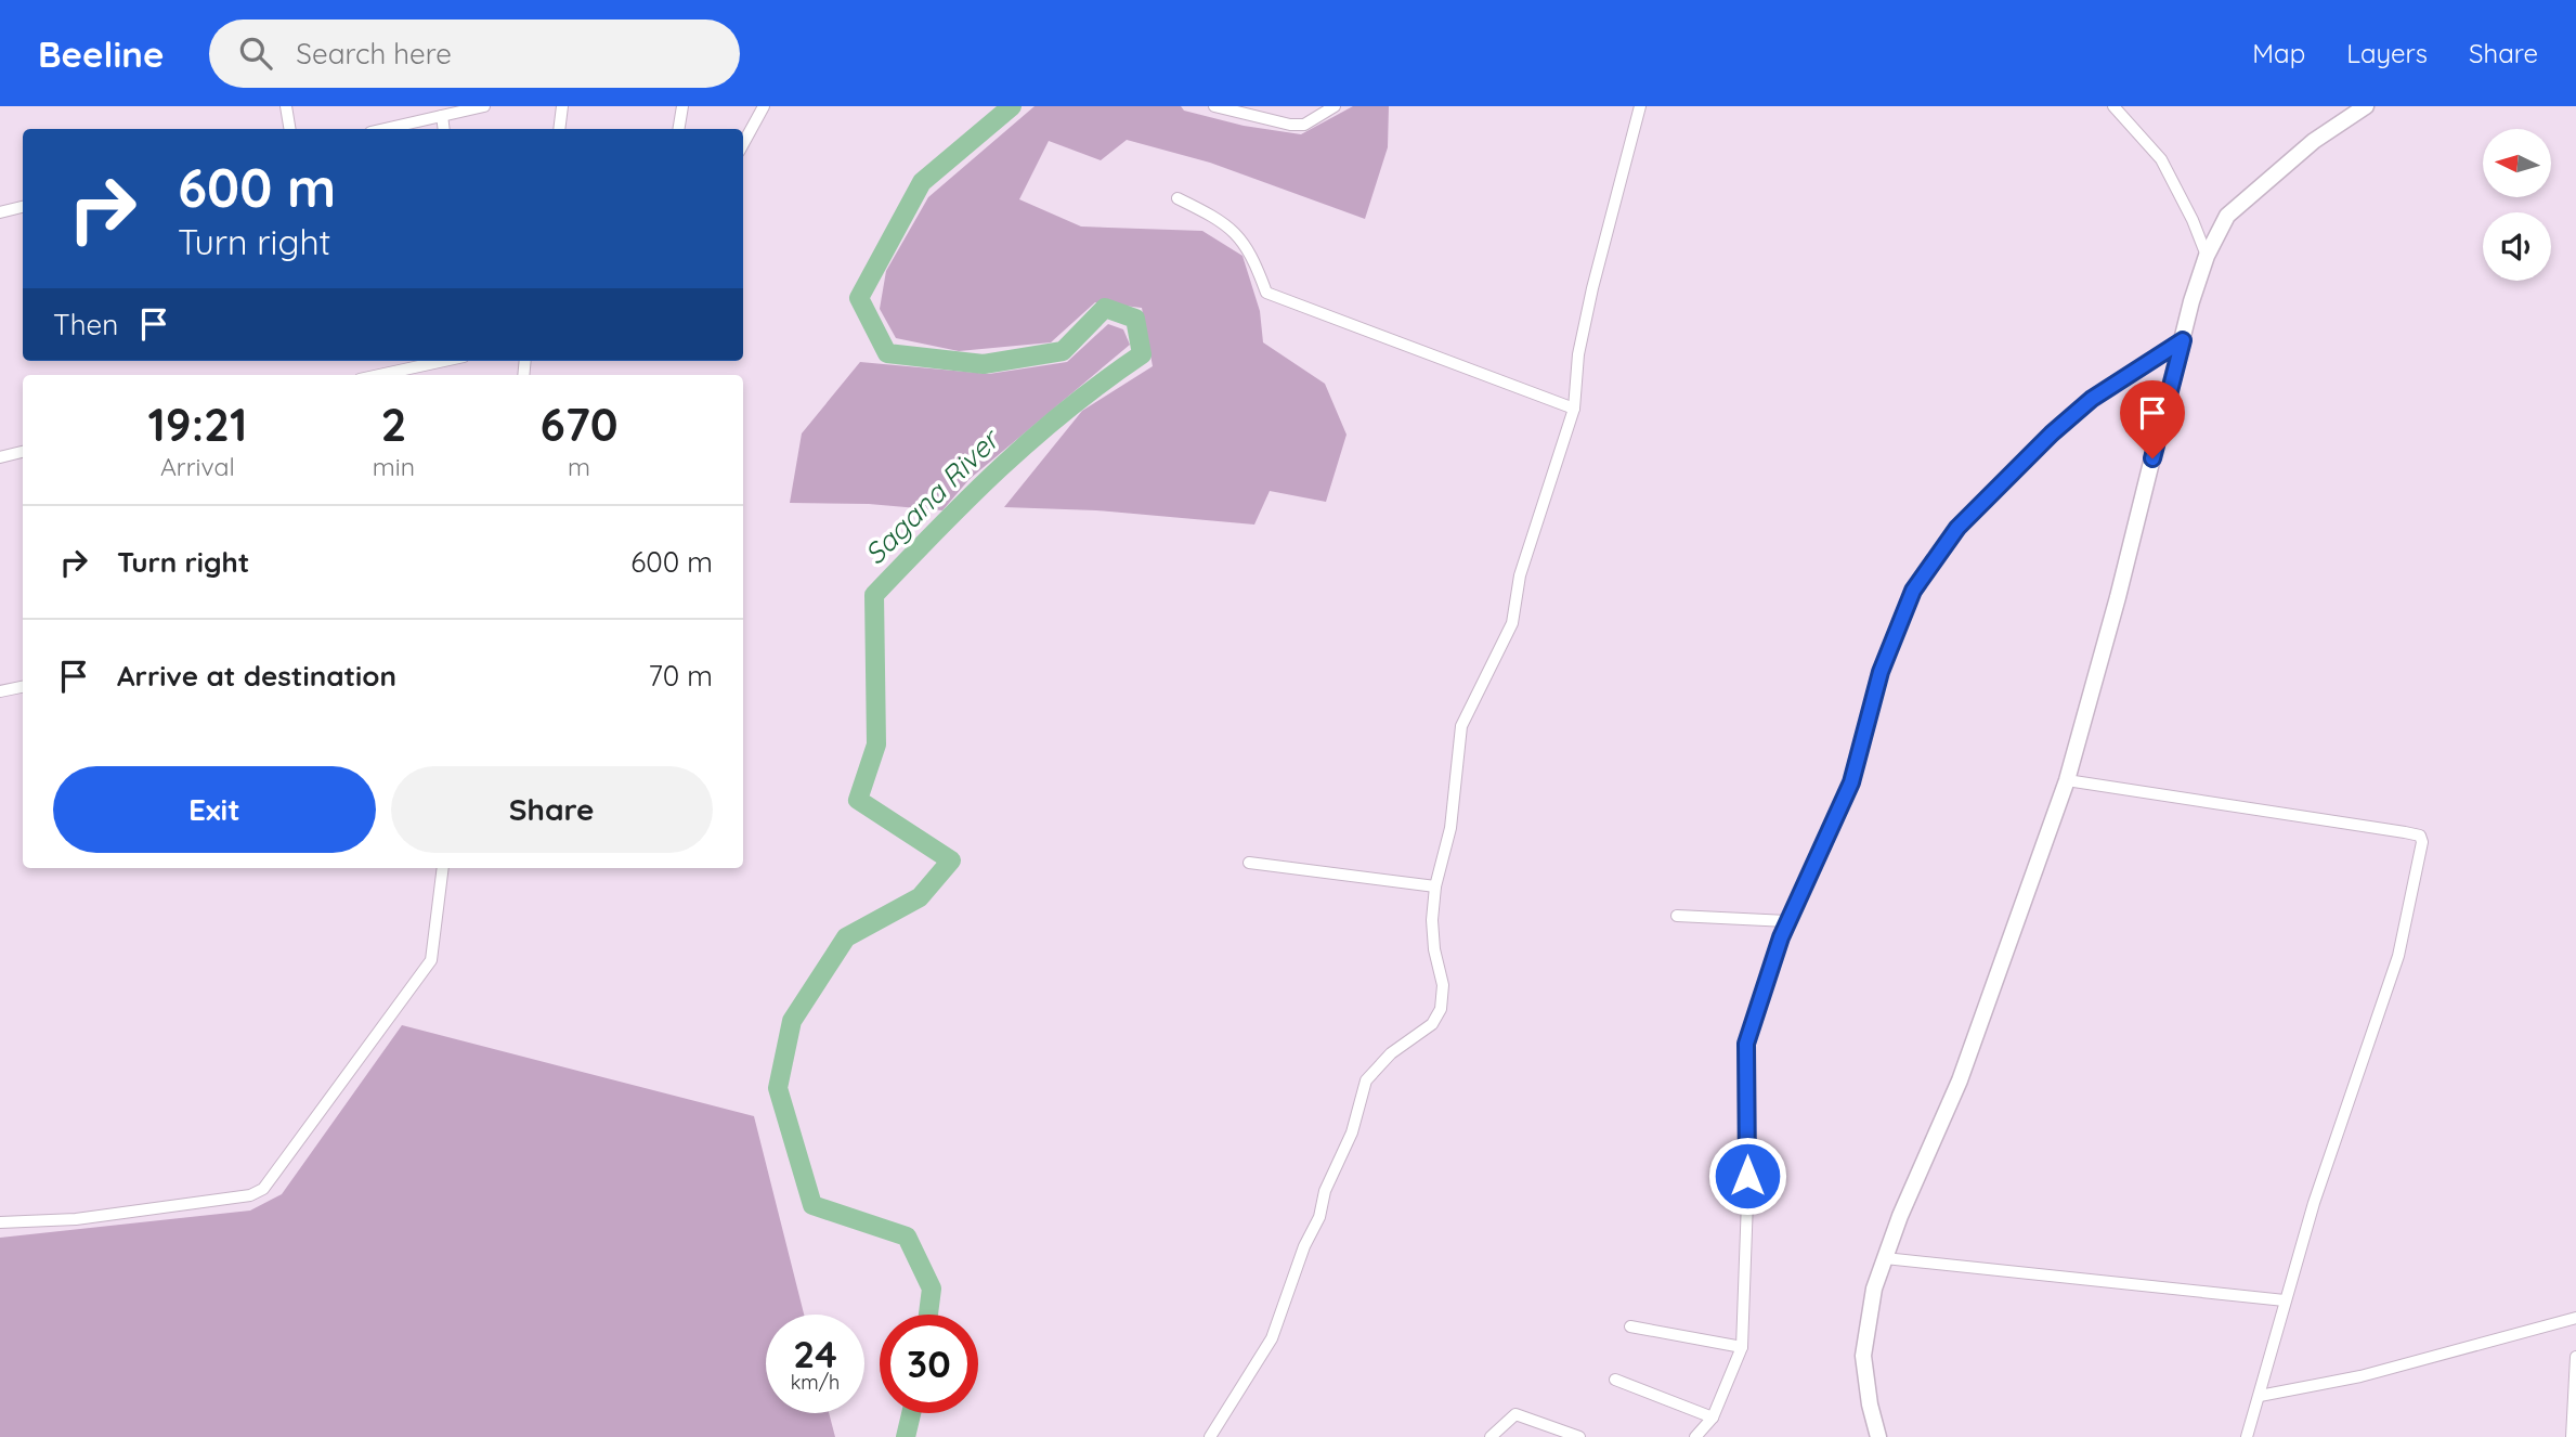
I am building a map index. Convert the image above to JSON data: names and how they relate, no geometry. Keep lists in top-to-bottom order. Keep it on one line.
{"water":["Sagana River"],"north":"left","page":{"header":"Beeline","search":"Search here","nav":["Map","Layers","Share"],"turn":["600 m","Turn right"],"then":"Then","eta":["19:21","Arrival","2","min","670","m"],"list":[{"name":"Turn right","value":"600 m"},{"name":"Arrive at destination","value":"70 m"}],"buttons":["Exit","Share"],"speed":"24 km/h","limit":"30"}}
